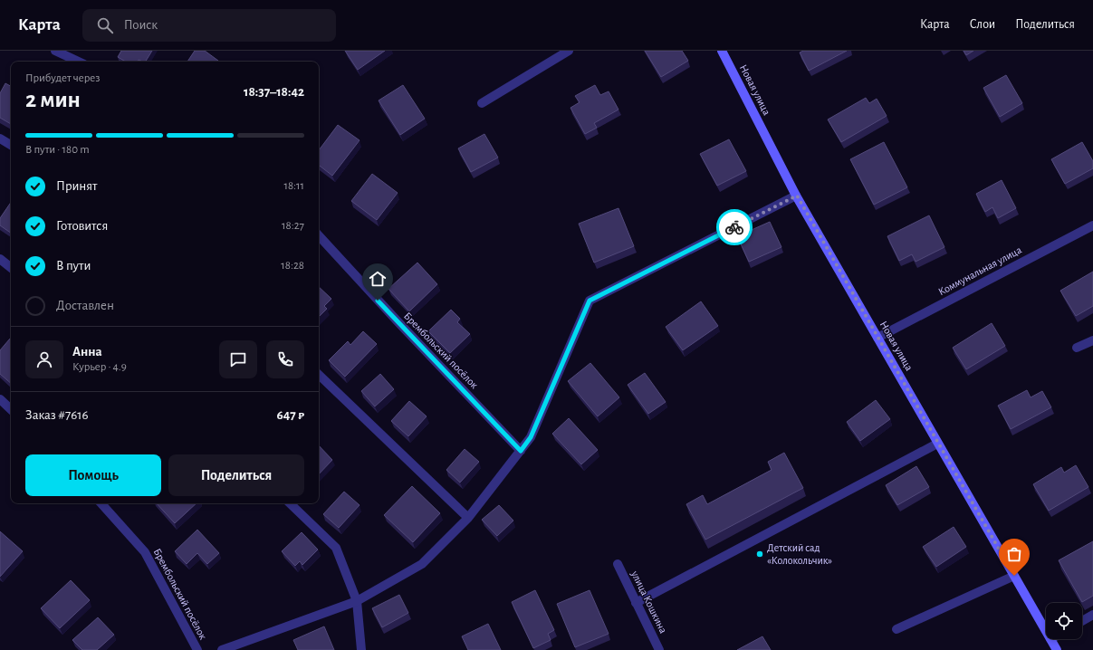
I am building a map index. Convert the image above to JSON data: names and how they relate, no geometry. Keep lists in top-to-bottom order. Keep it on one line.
{"streets":{"street":["Новая улица","Коммунальная улица","Брембольский посёлок","улица Кошкина"]},"crossings":[["Новая улица","Коммунальная улица"]],"places":["Детский сад «Колокольчик»"],"page":{"header":"Карта","search":"Поиск","nav":["Карта","Слои","Поделиться"],"heading":["2 мин","Прибудет через","18:37–18:42"],"panel":["Анна","Курьер · 4.9","Заказ #7616","647 ₽"],"bar":"В пути · 180 m","list":[["Принят","18:11"],["Готовится","18:27"],["В пути","18:28"],"Доставлен"],"buttons":["Помощь","Поделиться"]}}
